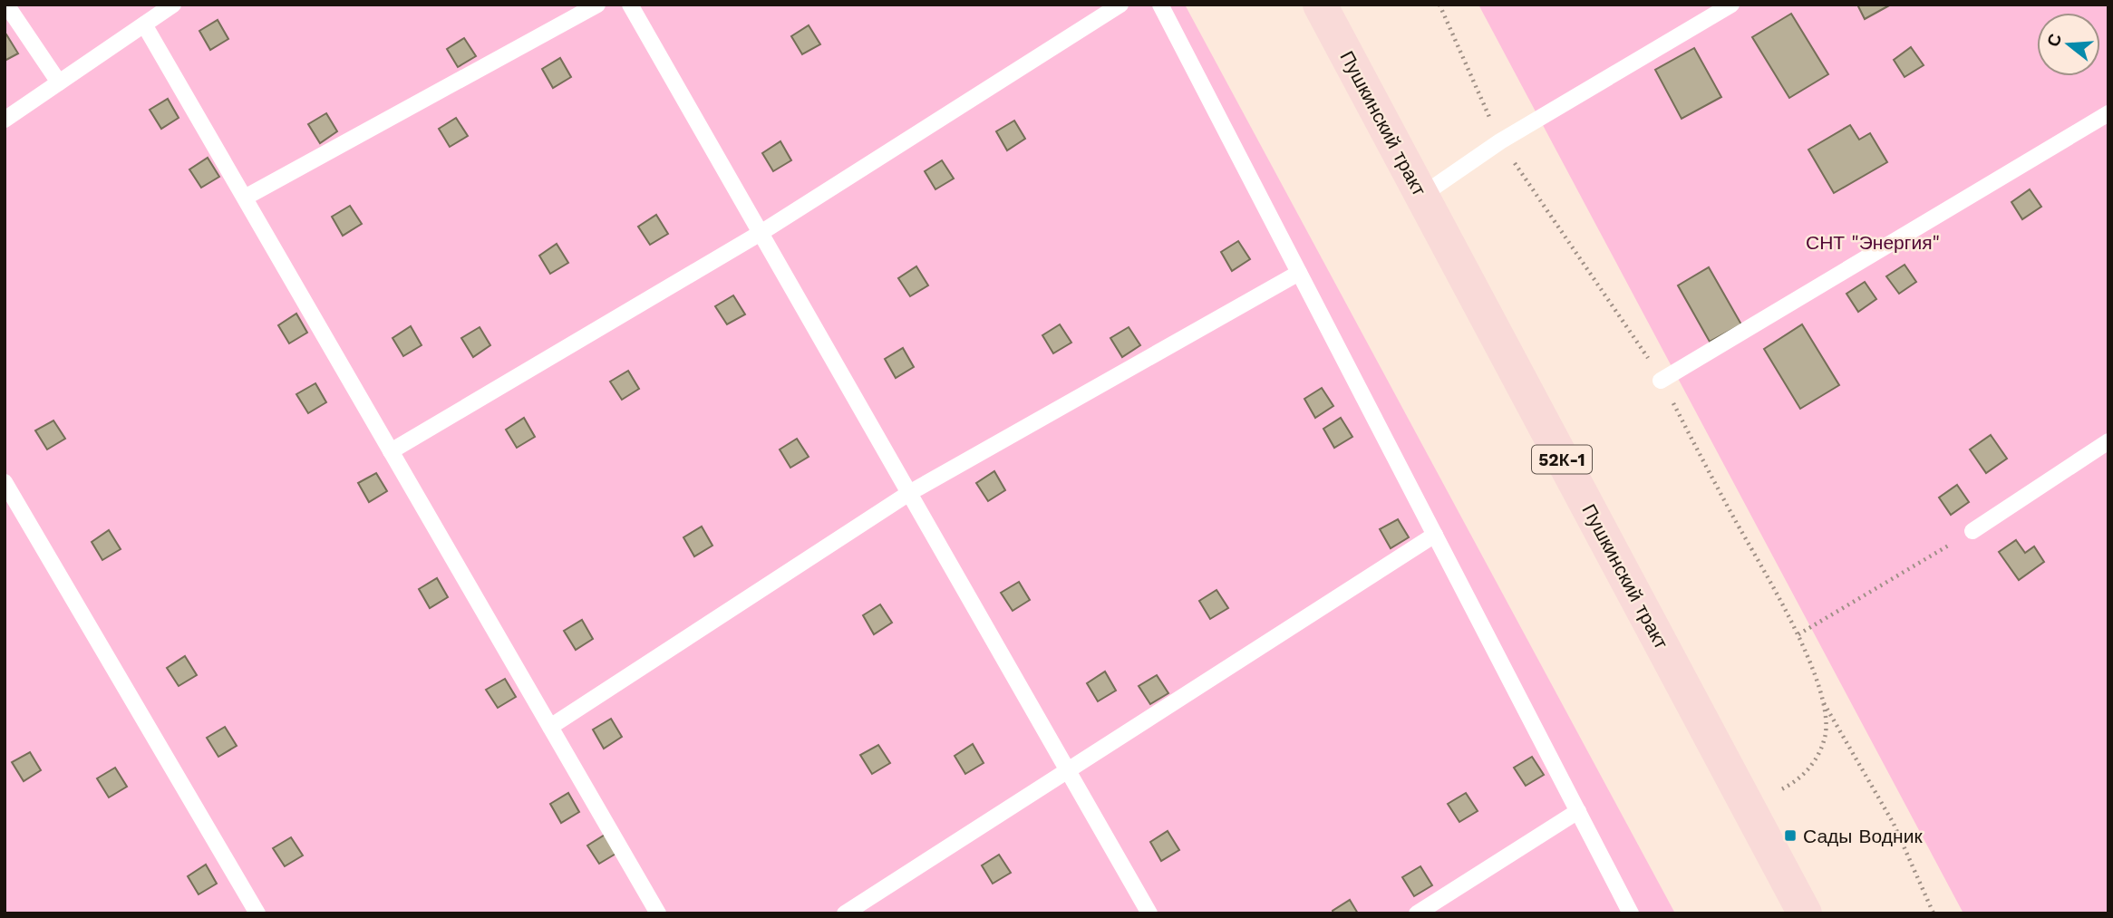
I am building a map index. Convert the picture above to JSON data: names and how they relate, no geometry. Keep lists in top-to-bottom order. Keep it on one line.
{"streets":{"main road":["Пушкинский тракт","52К-1"]},"parks":["СНТ \"Энергия\""],"places":{"transit":["Сады Водник"]},"north":"left"}
